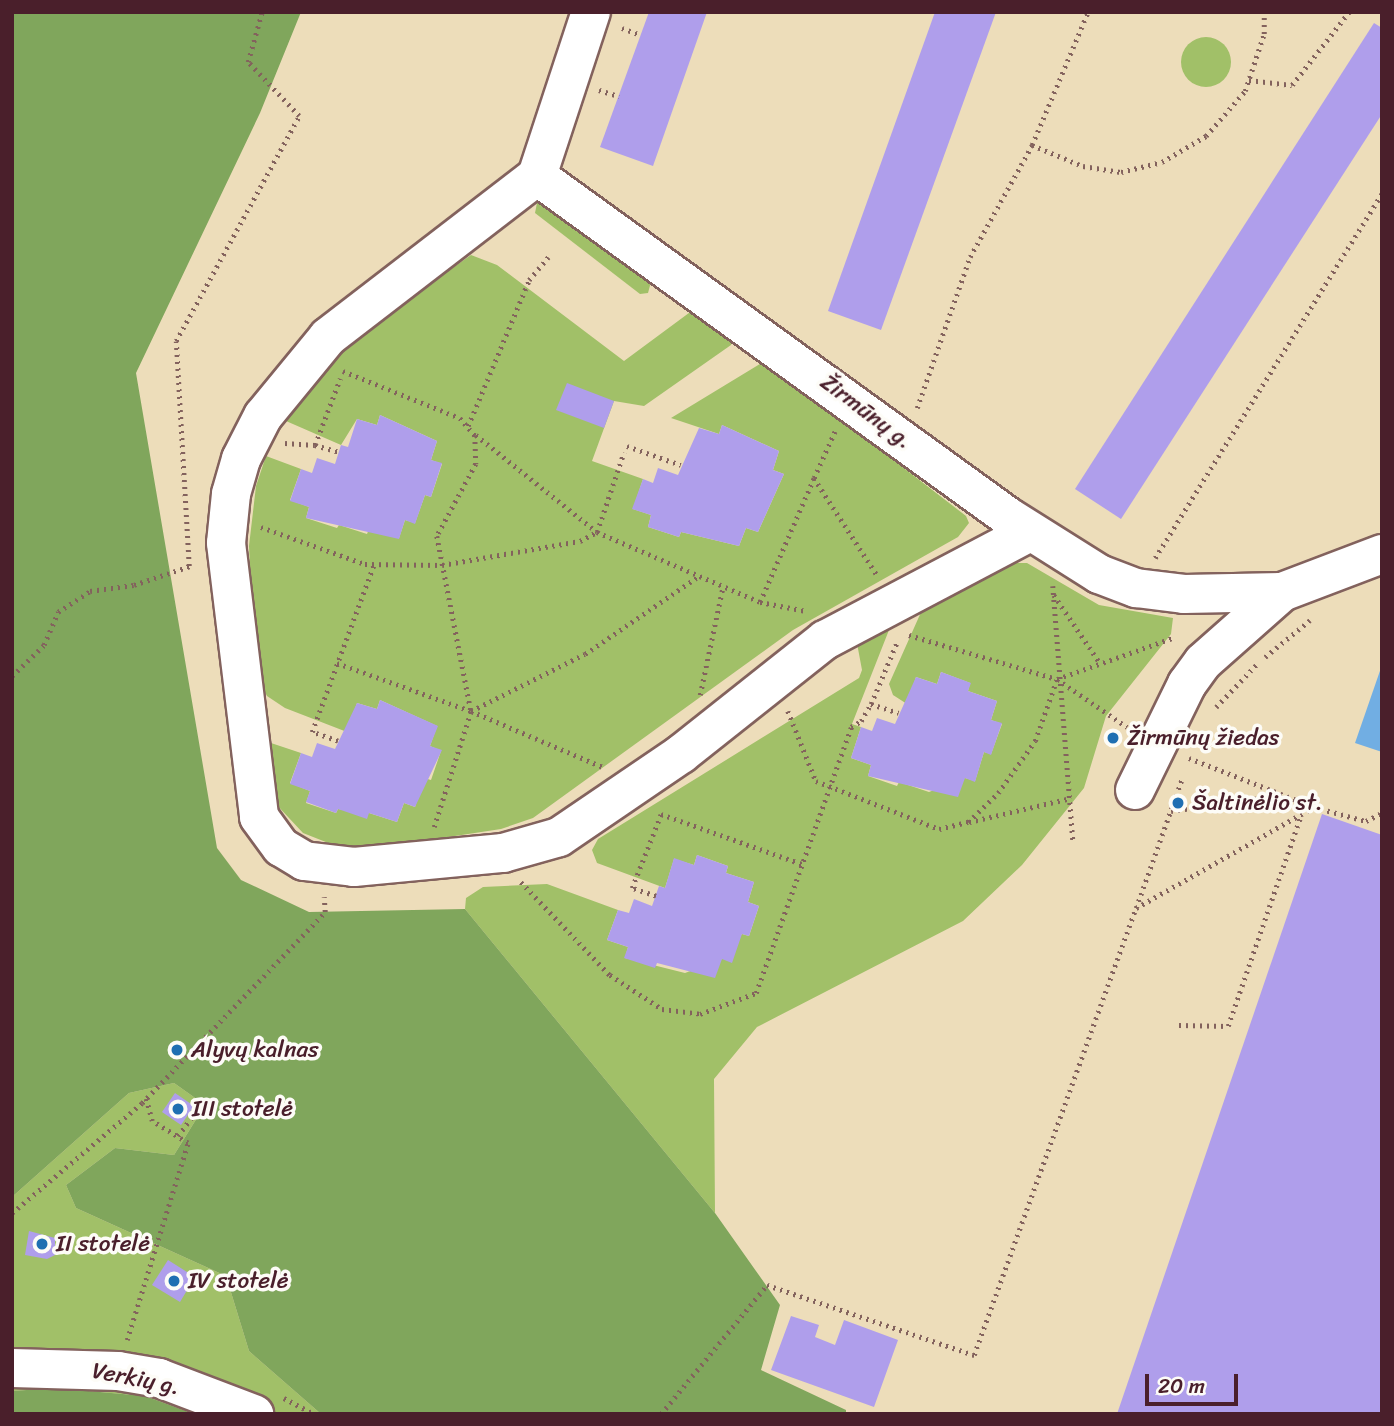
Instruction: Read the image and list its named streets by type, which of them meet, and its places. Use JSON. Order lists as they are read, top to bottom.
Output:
{
  "streets": {
    "street": ["Žirmūnų g.", "Verkių g."]
  },
  "places": [
    "Žirmūnų žiedas",
    "Šaltinėlio st.",
    "Alyvų kalnas",
    "III stotelė",
    "II stotelė",
    "IV stotelė"
  ],
  "scale_bar": "20 m"
}
